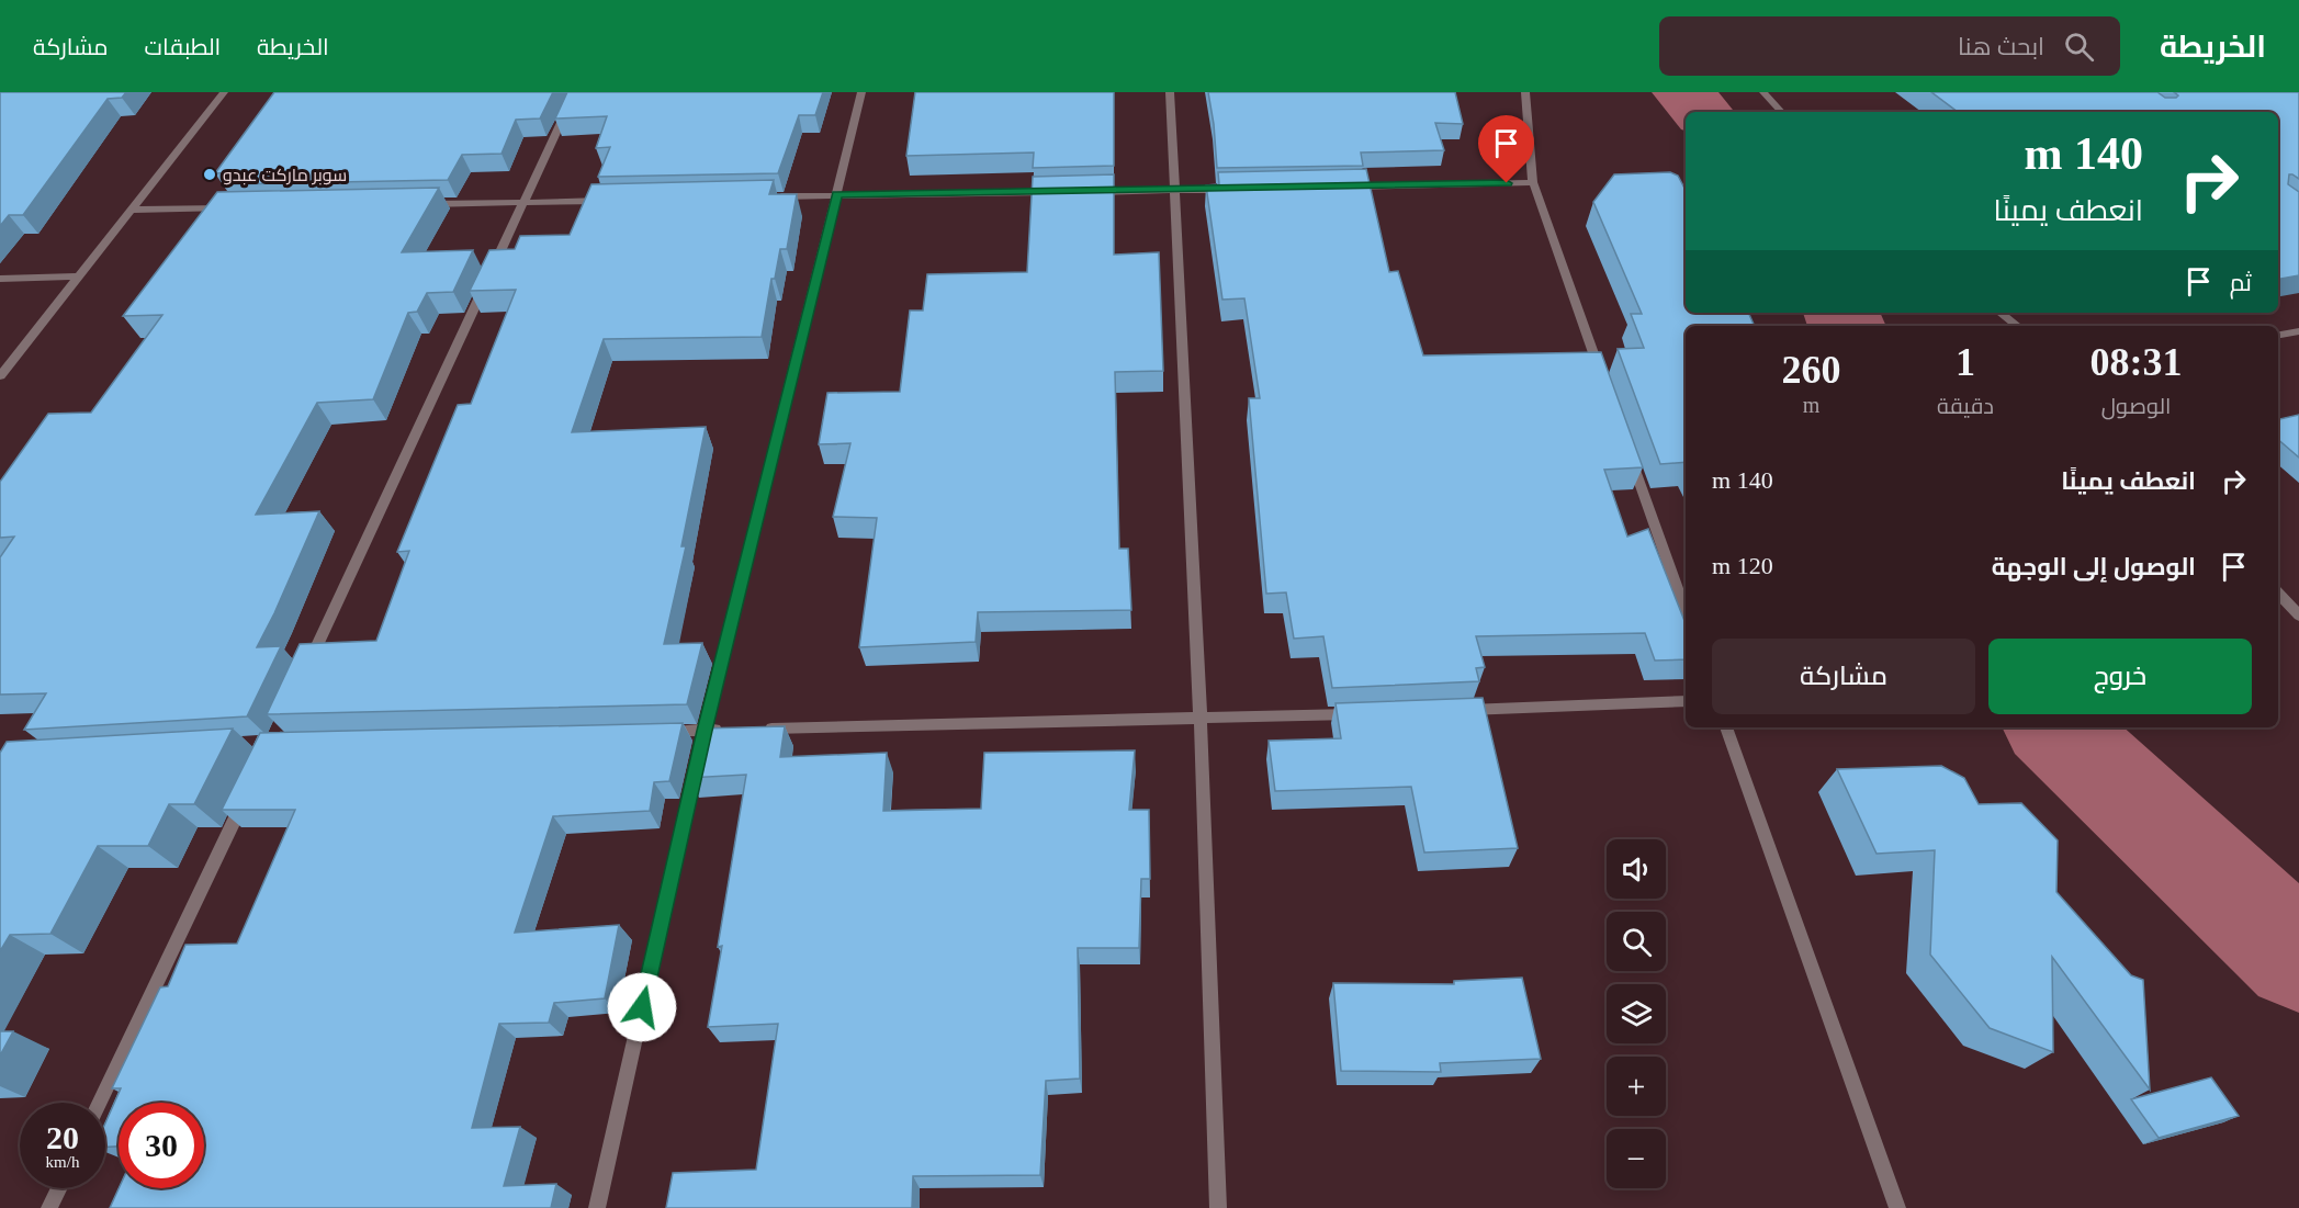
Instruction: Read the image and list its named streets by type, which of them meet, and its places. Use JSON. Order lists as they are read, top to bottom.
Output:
{
  "places": ["سوبر ماركت عبدو"],
  "page": {
    "header": "الخريطة",
    "search": "ابحث هنا",
    "nav": ["الخريطة", "الطبقات", "مشاركة"],
    "turn": ["140 m", "انعطف يمينًا"],
    "then": "ثم",
    "eta": [
      "08:31",
      "الوصول",
      "1",
      "دقيقة",
      "260",
      "m"
    ],
    "list": [
      {
        "name": "انعطف يمينًا",
        "value": "140 m"
      },
      {
        "name": "الوصول إلى الوجهة",
        "value": "120 m"
      }
    ],
    "buttons": ["خروج", "مشاركة"],
    "map_buttons": ["+", "−"],
    "speed": "20 km/h",
    "limit": "30"
  }
}
